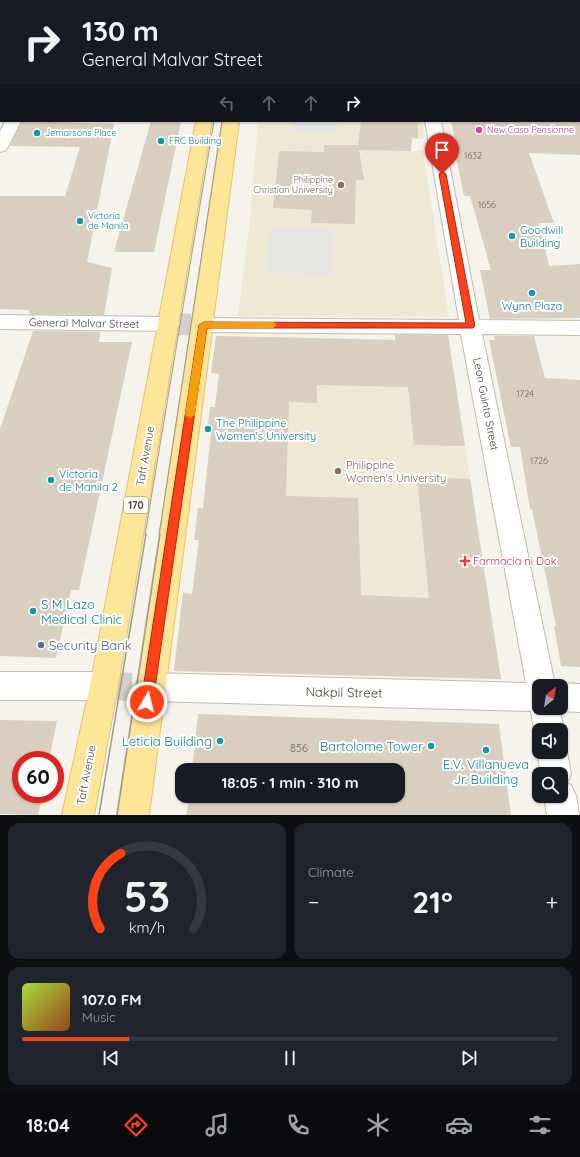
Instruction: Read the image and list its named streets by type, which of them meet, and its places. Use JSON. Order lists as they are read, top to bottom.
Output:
{
  "streets": {
    "main road": ["Taft Avenue", "170"],
    "street": ["General Malvar Street", "Leon Guinto Street", "Nakpil Street"]
  },
  "crossings": [
    ["General Malvar Street", "Taft Avenue"]
  ],
  "places": {
    "other": [
      "New Casa Pensionne",
      "Jemarsons Place",
      "FRC Building",
      "Philippine Christian University",
      "Victoria de Manila",
      "Goodwill Building",
      "Wynn Plaza",
      "The Philippine Women's University",
      "Philippine Women's University",
      "Victoria de Manila 2",
      "S M Lazo Medical Clinic",
      "Security Bank",
      "Leticia Building",
      "Bartolome Tower",
      "E.V. Villanueva Jr. Building"
    ],
    "health": ["Farmacia ni Dok"]
  },
  "house_numbers": [
    "1632",
    "1656",
    "1724",
    "1726",
    "856"
  ],
  "north": "top right",
  "page": {
    "turn": ["130 m", "General Malvar Street"],
    "limit": "60",
    "trip": "18:05 · 1 min · 310 m",
    "tile": "Climate",
    "heat": ["−", "21°", "+"],
    "song": ["107.0 FM", "Music"],
    "tabs": "18:04",
    "gauge": ["53", "km/h"]
  }
}
